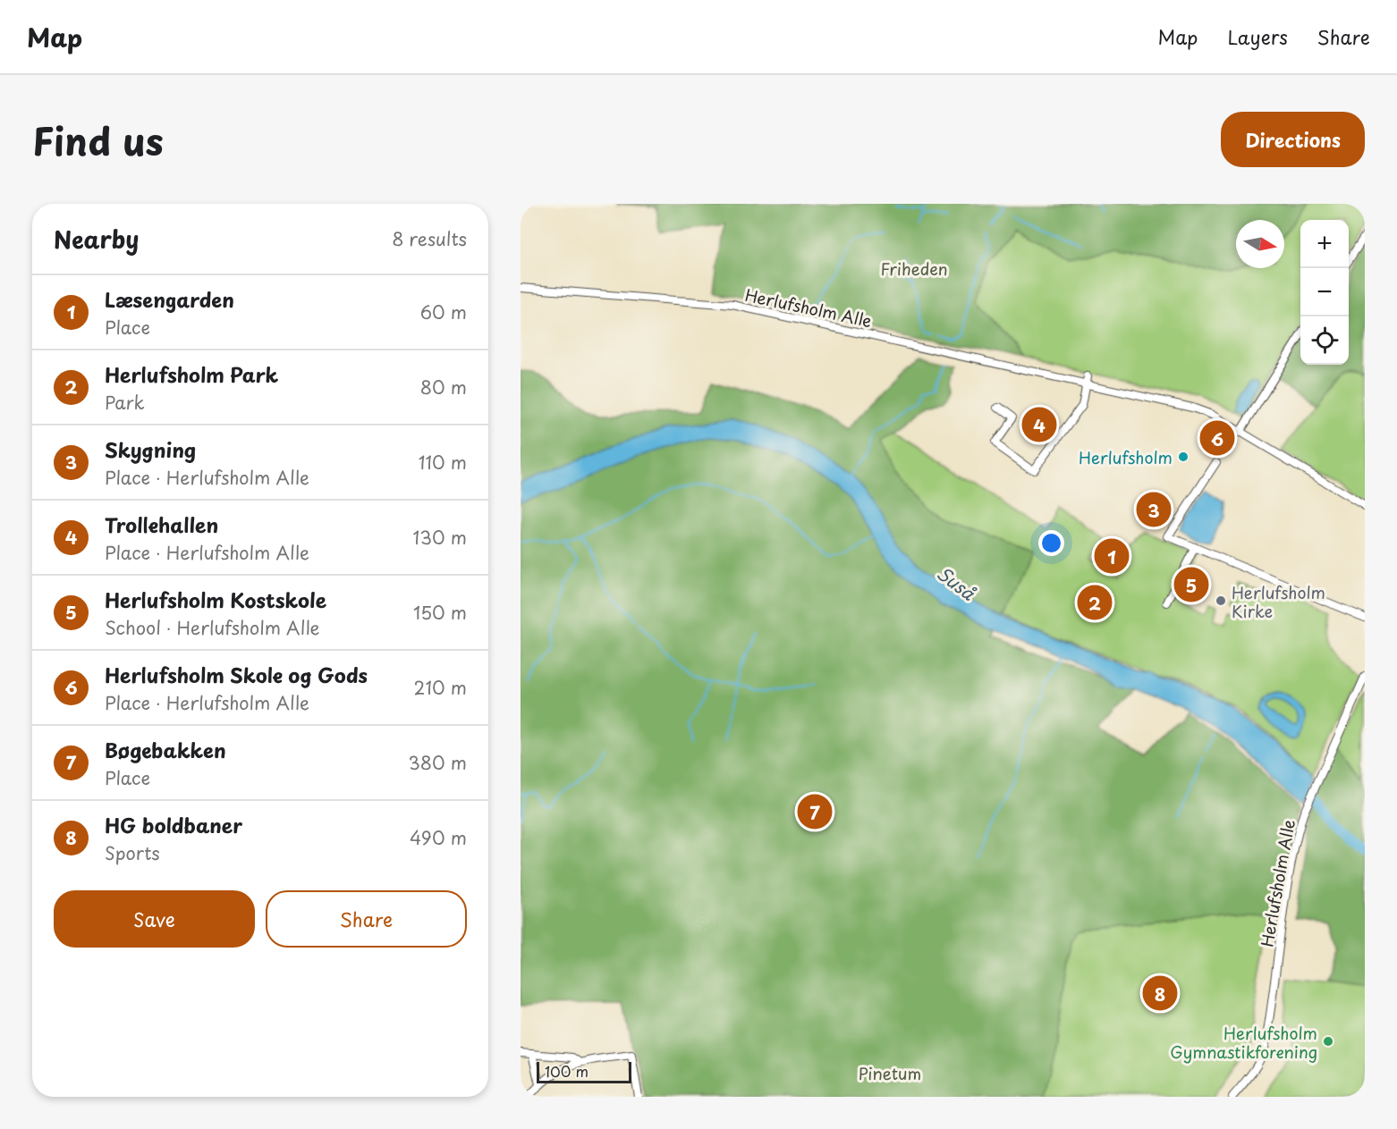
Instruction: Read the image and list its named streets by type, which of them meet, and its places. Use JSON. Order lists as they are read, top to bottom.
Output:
{
  "streets": {
    "street": ["Herlufsholm Alle"]
  },
  "water": ["Suså"],
  "parks": ["Friheden", "Pinetum"],
  "places": ["Herlufsholm", "Herlufsholm Kirke", "Herlufsholm Gymnastikforening"],
  "scale_bar": "100 m",
  "north": "right",
  "page": {
    "header": "Map",
    "nav": ["Map", "Layers", "Share"],
    "title": "Find us",
    "buttons": [
      "Directions",
      ["Save", "Share"]
    ],
    "heading": ["Nearby", "8 results"],
    "map_buttons": ["+", "−"],
    "list": [
      {
        "mark": "1",
        "name": "Læsengarden",
        "note": "Place",
        "value": "60 m"
      },
      {
        "mark": "2",
        "name": "Herlufsholm Park",
        "note": "Park",
        "value": "80 m"
      },
      {
        "mark": "3",
        "name": "Skygning",
        "note": "Place · Herlufsholm Alle",
        "value": "110 m"
      },
      {
        "mark": "4",
        "name": "Trollehallen",
        "note": "Place · Herlufsholm Alle",
        "value": "130 m"
      },
      {
        "mark": "5",
        "name": "Herlufsholm Kostskole",
        "note": "School · Herlufsholm Alle",
        "value": "150 m"
      },
      {
        "mark": "6",
        "name": "Herlufsholm Skole og Gods",
        "note": "Place · Herlufsholm Alle",
        "value": "210 m"
      },
      {
        "mark": "7",
        "name": "Bøgebakken",
        "note": "Place",
        "value": "380 m"
      },
      {
        "mark": "8",
        "name": "HG boldbaner",
        "note": "Sports",
        "value": "490 m"
      }
    ],
    "pins": [
      "4",
      "6",
      "3",
      "1",
      "5",
      "2",
      "7",
      "8"
    ],
    "scale": "100 m"
  }
}
